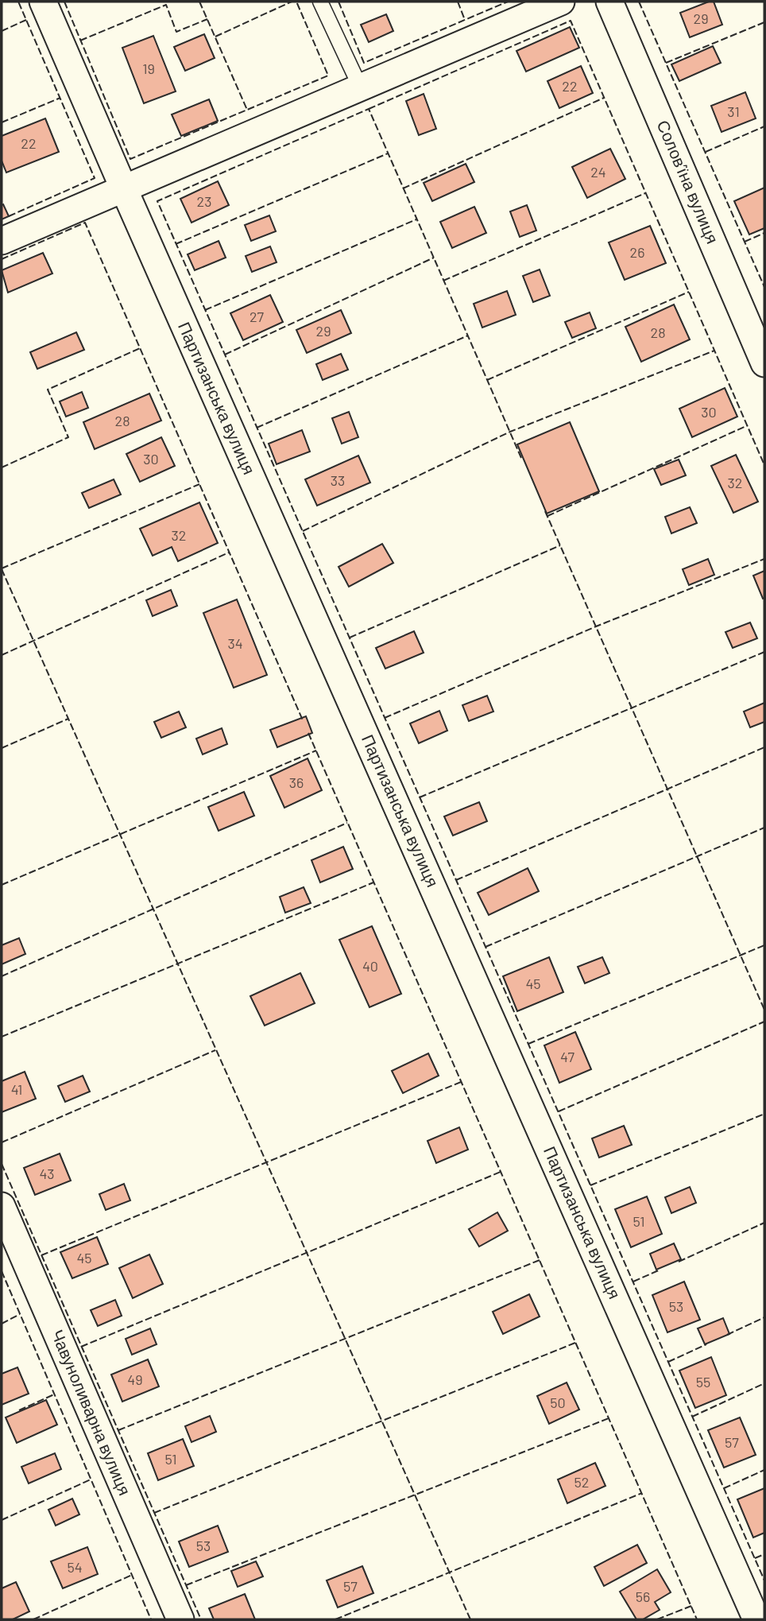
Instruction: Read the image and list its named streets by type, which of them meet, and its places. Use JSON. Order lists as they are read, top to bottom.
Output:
{
  "streets": {
    "street": ["Соловʼїна вулиця", "Партизанська вулиця", "Чавуноливарна вулиця"]
  },
  "house_numbers": [
    "29",
    "19",
    "22",
    "31",
    "22",
    "24",
    "23",
    "26",
    "27",
    "29",
    "28",
    "30",
    "28",
    "30",
    "33",
    "32",
    "32",
    "34",
    "36",
    "40",
    "45",
    "47",
    "41",
    "43",
    "51",
    "45",
    "53",
    "49",
    "55",
    "50",
    "57",
    "51",
    "52",
    "53",
    "54",
    "57",
    "56"
  ]
}
